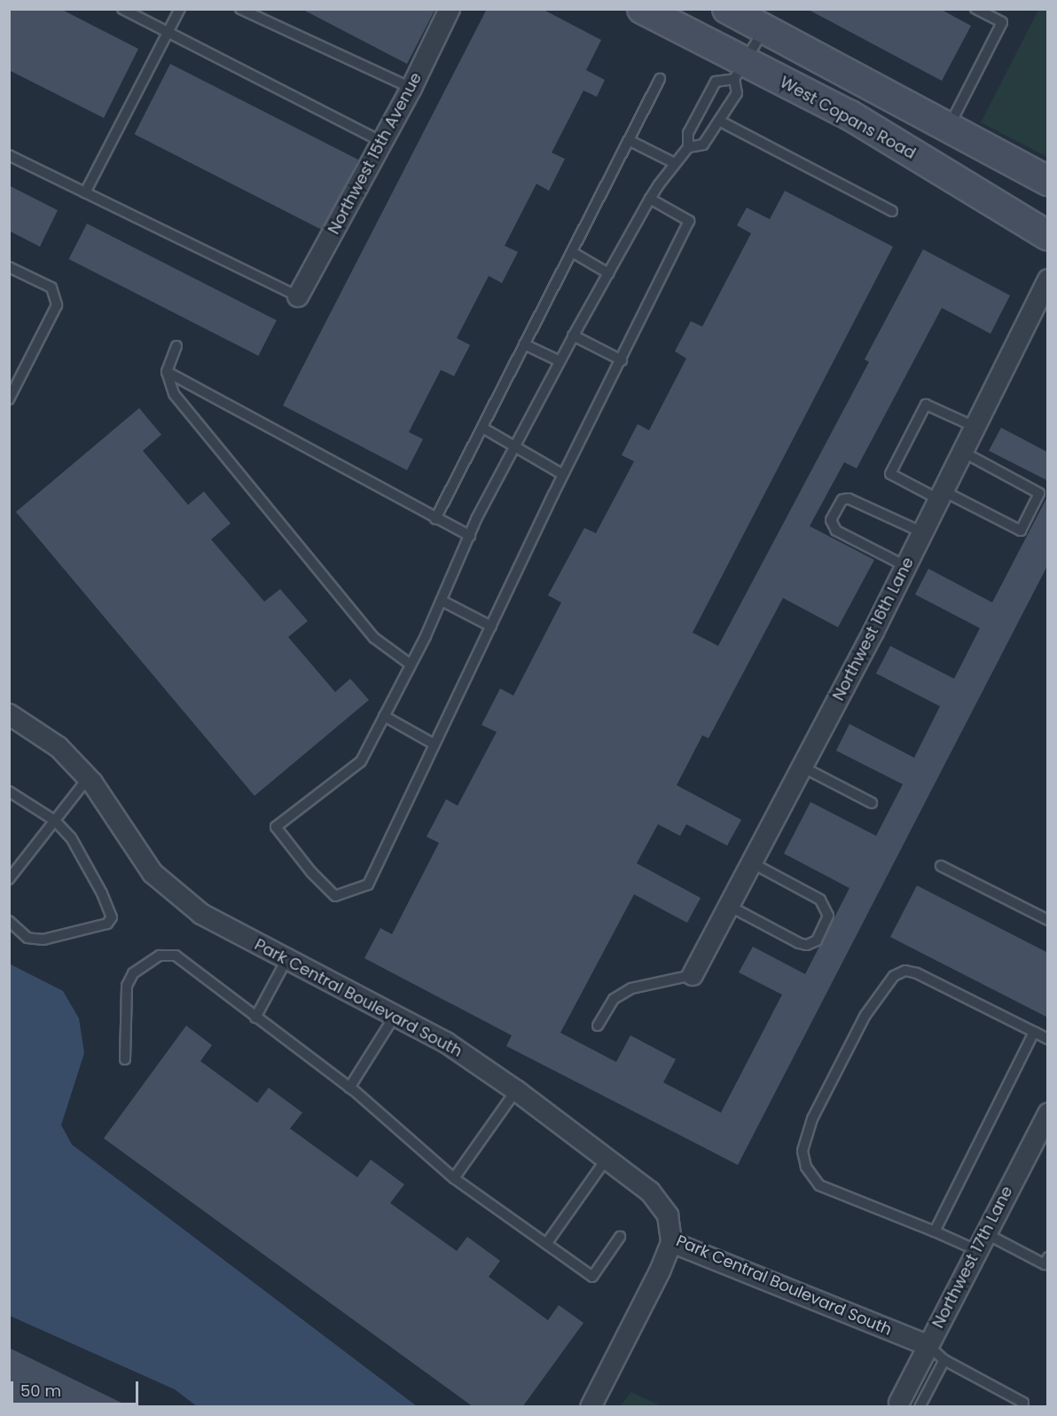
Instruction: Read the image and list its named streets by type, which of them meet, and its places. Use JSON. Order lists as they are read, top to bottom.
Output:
{
  "streets": {
    "main road": ["West Copans Road"],
    "street": [
      "Northwest 15th Avenue",
      "Northwest 16th Lane",
      "Park Central Boulevard South",
      "Northwest 17th Lane"
    ]
  },
  "crossings": [
    ["Park Central Boulevard South", "Northwest 17th Lane"]
  ],
  "scale_bar": "50 m"
}
